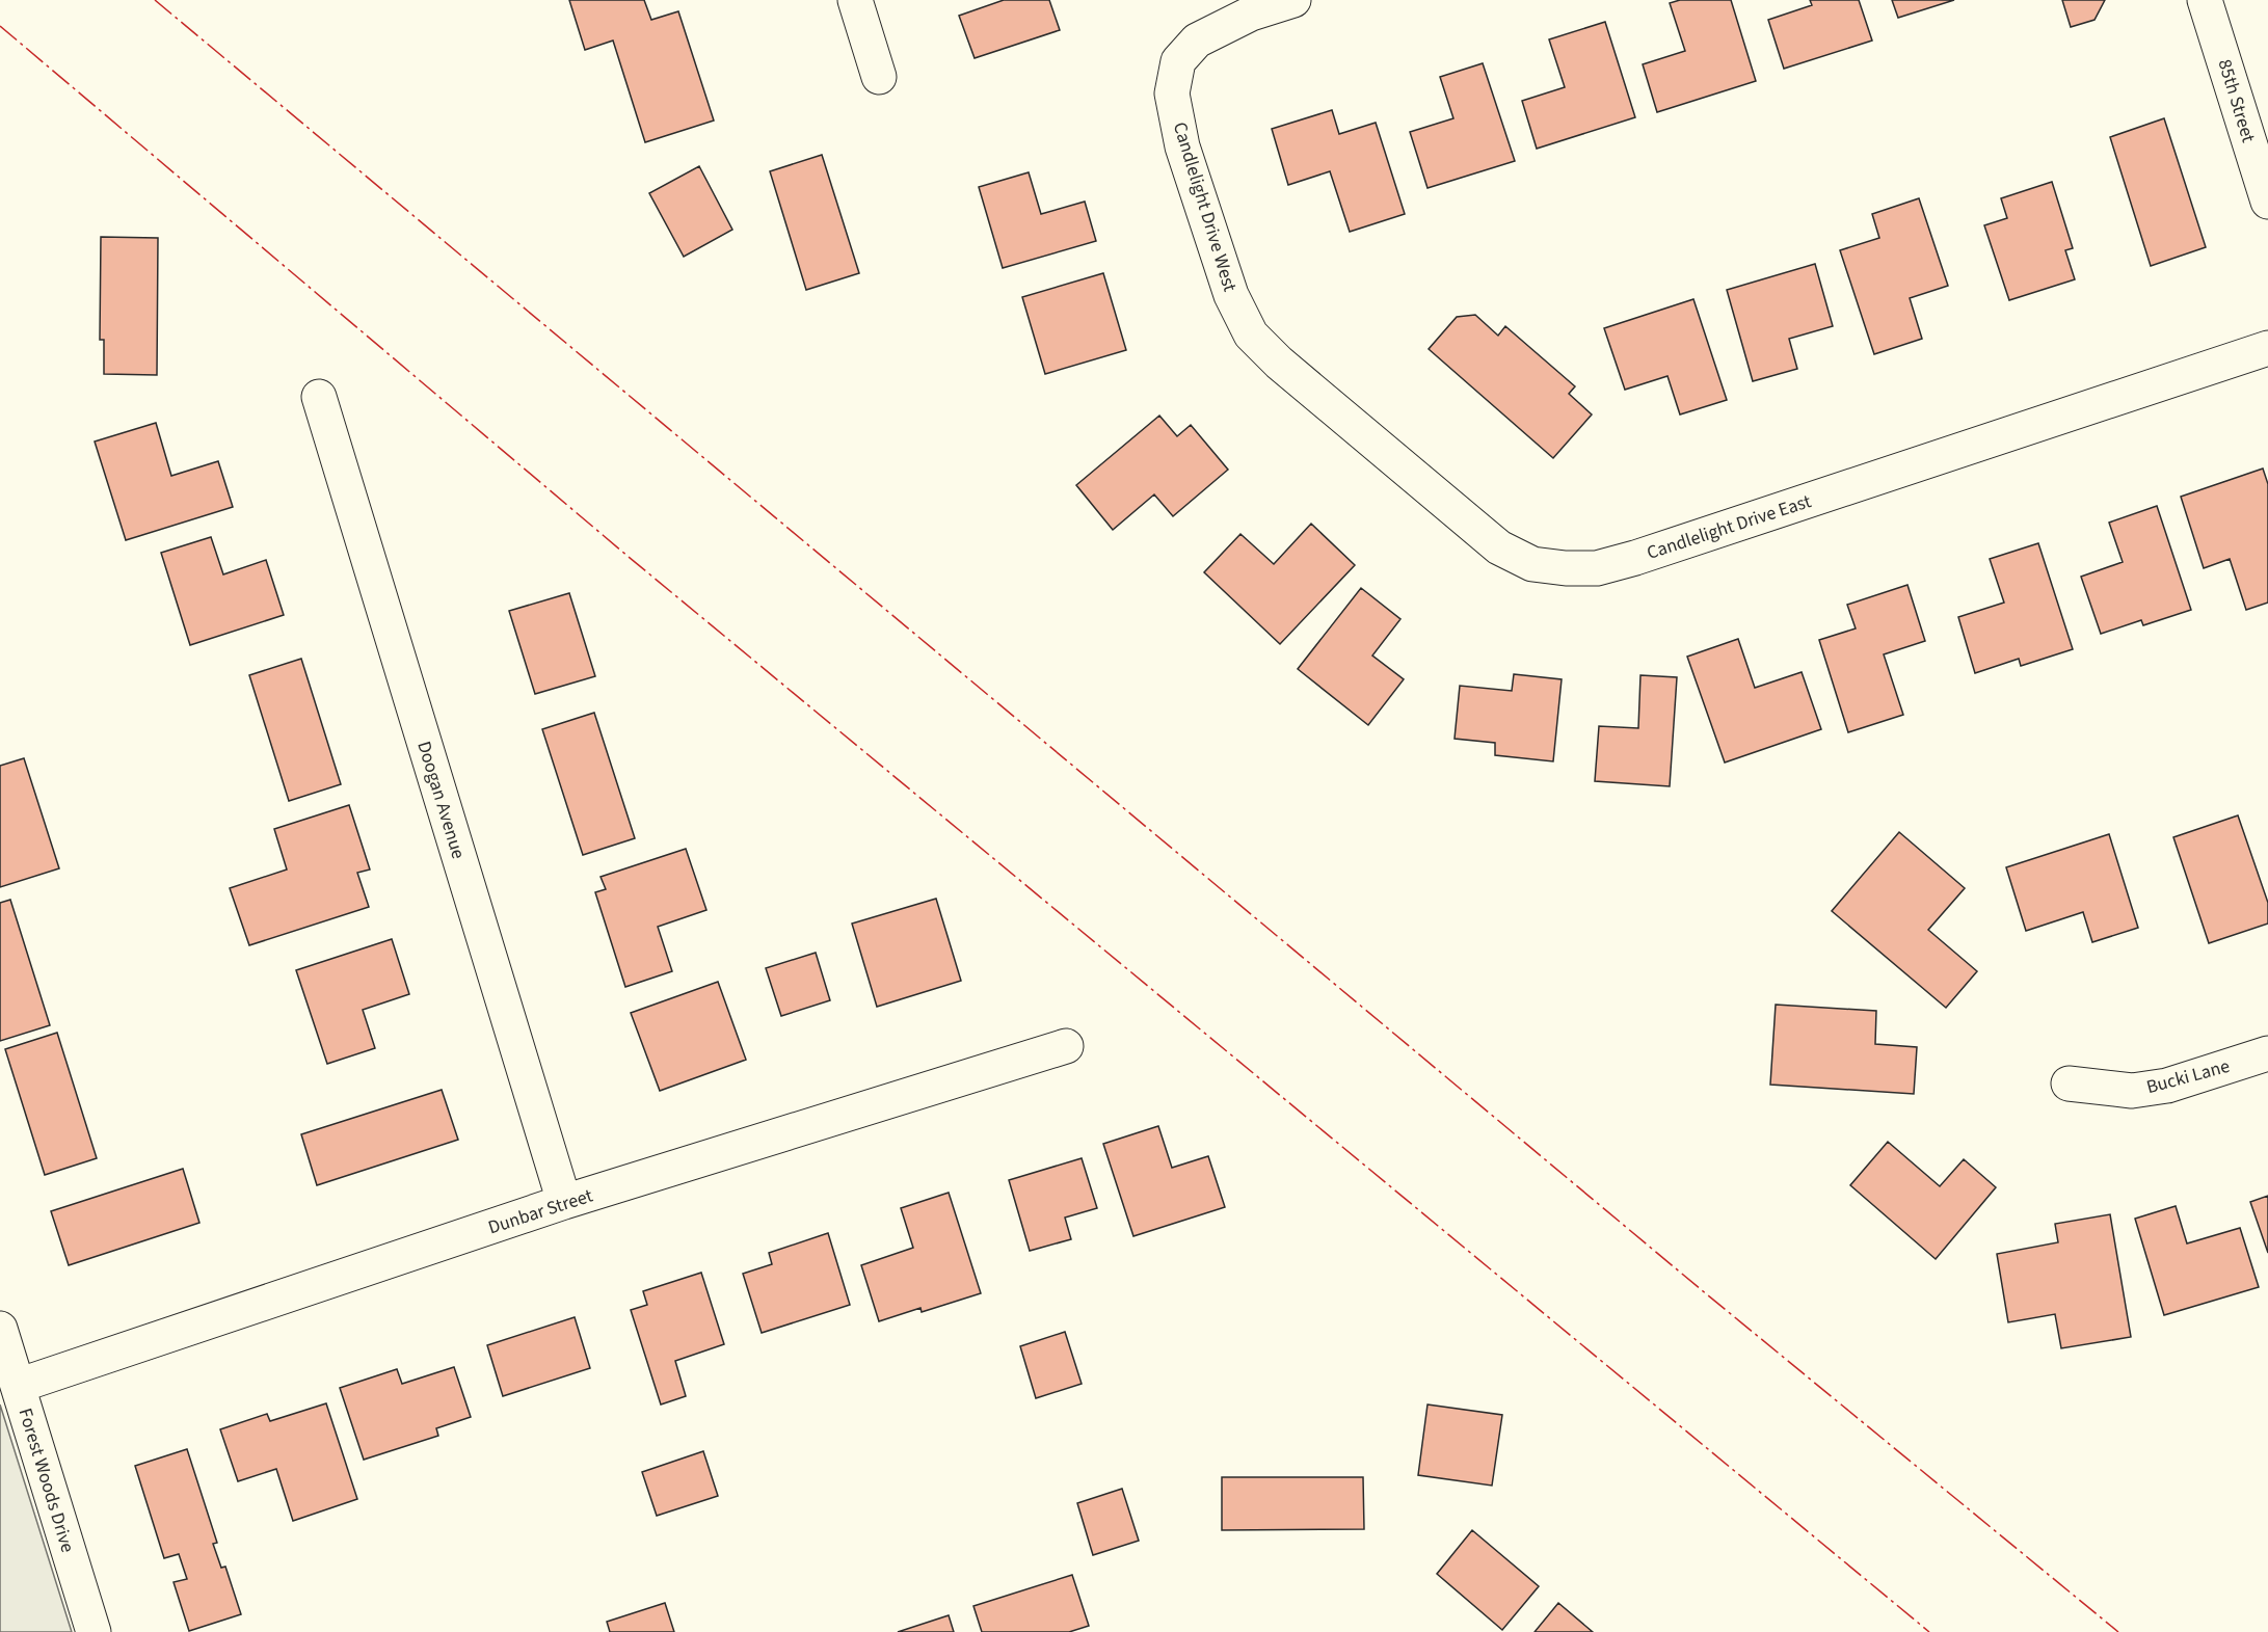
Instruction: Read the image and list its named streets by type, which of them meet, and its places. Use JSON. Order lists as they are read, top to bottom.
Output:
{
  "streets": {
    "street": [
      "85th Street",
      "Candlelight Drive West",
      "Candlelight Drive East",
      "Doogan Avenue",
      "Bucki Lane",
      "Dunbar Street",
      "Forest Woods Drive"
    ]
  },
  "crossings": [
    ["Candlelight Drive West", "Candlelight Drive East"],
    ["Doogan Avenue", "Dunbar Street"],
    ["Dunbar Street", "Forest Woods Drive"]
  ]
}
